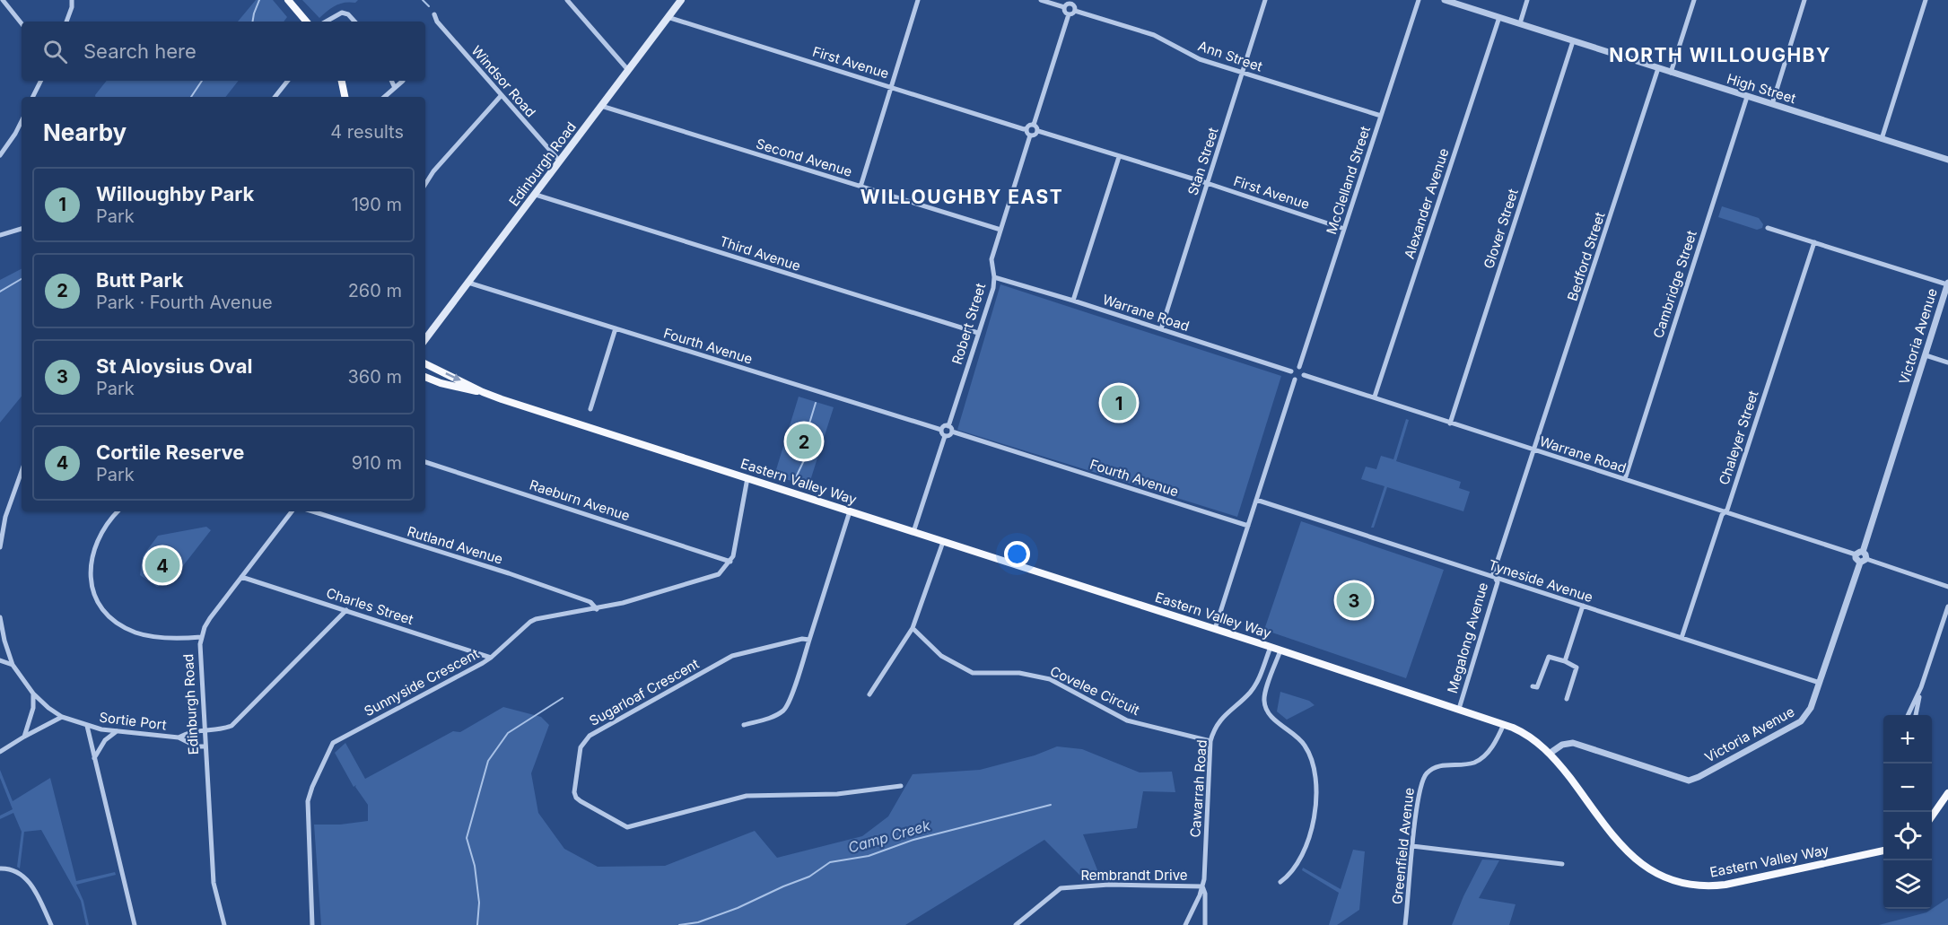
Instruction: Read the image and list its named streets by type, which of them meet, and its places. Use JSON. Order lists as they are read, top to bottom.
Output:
{
  "streets": {
    "main road": ["Edinburgh Road", "Eastern Valley Way"],
    "street": [
      "Ann Street",
      "First Avenue",
      "Windsor Road",
      "High Street",
      "Second Avenue",
      "Stan Street",
      "McClelland Street",
      "Alexander Avenue",
      "Glover Street",
      "Third Avenue",
      "Bedford Street",
      "Cambridge Street",
      "Warrane Road",
      "Robert Street",
      "Victoria Avenue",
      "Fourth Avenue",
      "Chaleyer Street",
      "Raeburn Avenue",
      "Rutland Avenue",
      "Tyneside Avenue",
      "Charles Street",
      "Megalong Avenue",
      "Sunnyside Crescent",
      "Covelee Circuit",
      "Sugarloaf Crescent",
      "Sortie Port",
      "Cawarrah Road",
      "Greenfield Avenue",
      "Rembrandt Drive"
    ]
  },
  "crossings": [
    ["Ann Street", "Stan Street"],
    ["Ann Street", "McClelland Street"],
    ["First Avenue", "Stan Street"],
    ["First Avenue", "Edinburgh Road"],
    ["First Avenue", "McClelland Street"],
    ["First Avenue", "Robert Street"],
    ["Windsor Road", "Edinburgh Road"],
    ["High Street", "Alexander Avenue"],
    ["High Street", "Glover Street"],
    ["High Street", "Bedford Street"],
    ["High Street", "Cambridge Street"],
    ["Second Avenue", "Edinburgh Road"],
    ["Second Avenue", "Robert Street"],
    ["Stan Street", "Warrane Road"],
    ["Edinburgh Road", "Third Avenue"],
    ["Edinburgh Road", "Fourth Avenue"],
    ["Edinburgh Road", "Charles Street"],
    ["Edinburgh Road", "Sortie Port"],
    ["McClelland Street", "Warrane Road"],
    ["Alexander Avenue", "Warrane Road"],
    ["Glover Street", "Warrane Road"],
    ["Third Avenue", "Robert Street"],
    ["Bedford Street", "Warrane Road"],
    ["Bedford Street", "Megalong Avenue"],
    ["Cambridge Street", "Warrane Road"],
    ["Warrane Road", "Robert Street"],
    ["Warrane Road", "Victoria Avenue"],
    ["Warrane Road", "Chaleyer Street"],
    ["Warrane Road", "Megalong Avenue"],
    ["Robert Street", "Fourth Avenue"],
    ["Victoria Avenue", "Eastern Valley Way"],
    ["Victoria Avenue", "Tyneside Avenue"],
    ["Chaleyer Street", "Tyneside Avenue"],
    ["Eastern Valley Way", "Megalong Avenue"],
    ["Eastern Valley Way", "Cawarrah Road"],
    ["Eastern Valley Way", "Greenfield Avenue"],
    ["Raeburn Avenue", "Sunnyside Crescent"],
    ["Rutland Avenue", "Sunnyside Crescent"],
    ["Tyneside Avenue", "Megalong Avenue"],
    ["Charles Street", "Sunnyside Crescent"],
    ["Charles Street", "Sortie Port"],
    ["Covelee Circuit", "Cawarrah Road"],
    ["Cawarrah Road", "Rembrandt Drive"]
  ],
  "districts": ["NORTH WILLOUGHBY", "WILLOUGHBY EAST"],
  "water": ["Camp Creek"],
  "page": {
    "search": "Search here",
    "heading": ["Nearby", "4 results"],
    "list": [
      {
        "mark": "1",
        "name": "Willoughby Park",
        "note": "Park",
        "value": "190 m"
      },
      {
        "mark": "2",
        "name": "Butt Park",
        "note": "Park · Fourth Avenue",
        "value": "260 m"
      },
      {
        "mark": "3",
        "name": "St Aloysius Oval",
        "note": "Park",
        "value": "360 m"
      },
      {
        "mark": "4",
        "name": "Cortile Reserve",
        "note": "Park",
        "value": "910 m"
      }
    ],
    "pins": [
      "1",
      "2",
      "4",
      "3"
    ],
    "map_buttons": ["+", "−"]
  }
}
